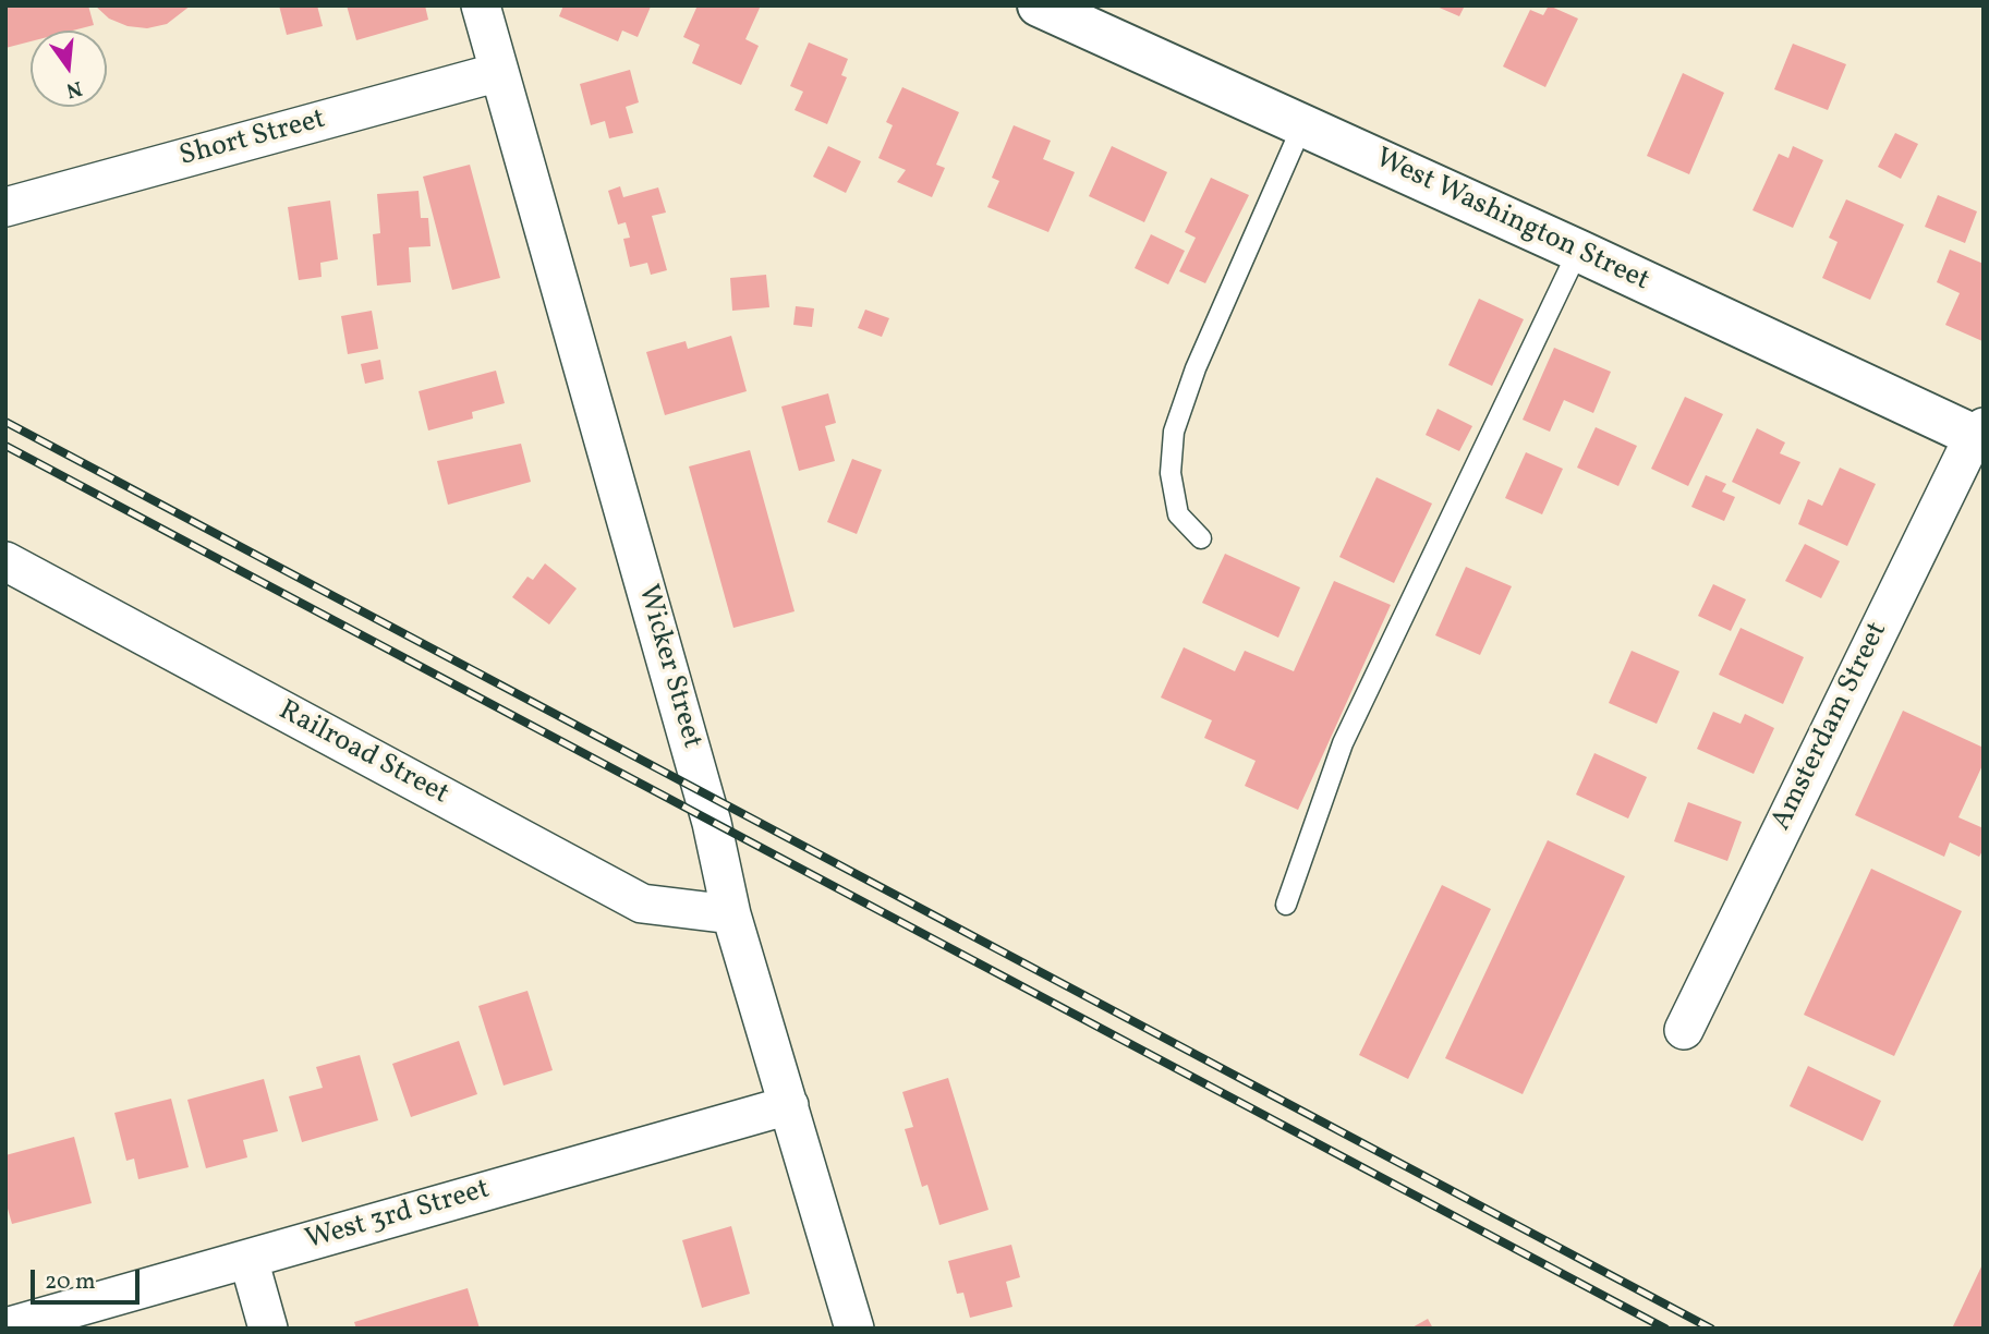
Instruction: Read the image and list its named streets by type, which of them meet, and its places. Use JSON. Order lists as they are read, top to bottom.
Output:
{
  "streets": {
    "main road": ["West Washington Street"],
    "street": [
      "Short Street",
      "Wicker Street",
      "Amsterdam Street",
      "Railroad Street",
      "West 3rd Street"
    ]
  },
  "crossings": [
    ["Short Street", "Wicker Street"],
    ["West Washington Street", "Amsterdam Street"],
    ["Wicker Street", "Railroad Street"],
    ["Wicker Street", "West 3rd Street"]
  ],
  "scale_bar": "20 m",
  "north": "bottom"
}
